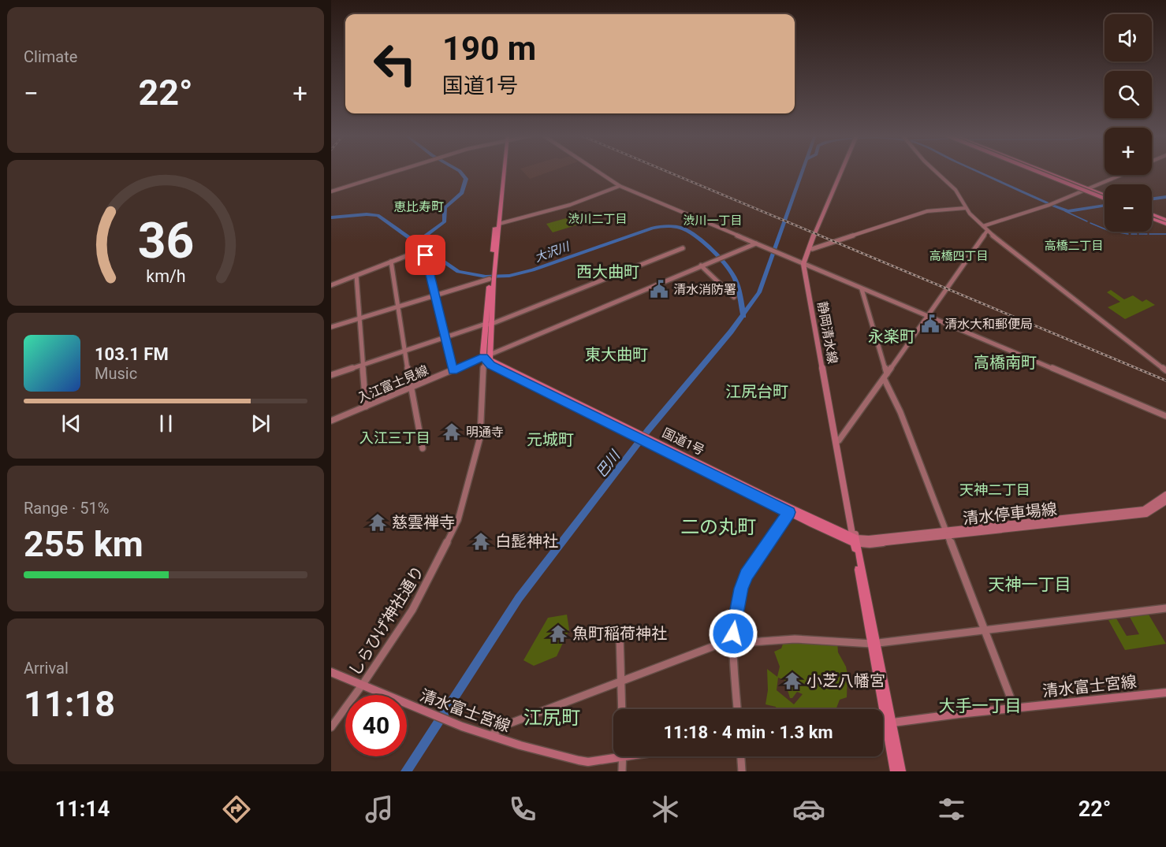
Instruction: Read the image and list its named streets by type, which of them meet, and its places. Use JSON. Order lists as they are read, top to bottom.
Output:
{
  "streets": {
    "highway": ["国道1号"],
    "main road": ["静岡清水線", "清水停車場線", "清水富士宮線"],
    "street": ["入江富士見線", "しらひげ神社通り"]
  },
  "crossings": [
    ["静岡清水線", "国道1号"],
    ["静岡清水線", "清水停車場線"],
    ["入江富士見線", "国道1号"],
    ["入江富士見線", "しらひげ神社通り"],
    ["国道1号", "清水停車場線"],
    ["国道1号", "しらひげ神社通り"],
    ["しらひげ神社通り", "清水富士宮線"]
  ],
  "districts": [
    "恵比寿町",
    "渋川二丁目",
    "渋川一丁目",
    "高橋二丁目",
    "高橋四丁目",
    "西大曲町",
    "永楽町",
    "東大曲町",
    "高橋南町",
    "江尻台町",
    "入江三丁目",
    "元城町",
    "天神二丁目",
    "二の丸町",
    "天神一丁目",
    "大手一丁目",
    "江尻町"
  ],
  "water": ["大沢川", "巴川"],
  "places": {
    "public building": ["清水消防署", "清水大和郵便局"],
    "temple": [
      "明通寺",
      "慈雲禅寺",
      "白髭神社",
      "魚町稲荷神社",
      "小芝八幡宮"
    ]
  },
  "page": {
    "tile": [
      "Climate",
      ["Range · 51%", "255 km"],
      ["Arrival", "11:18"]
    ],
    "map_buttons": ["+", "−"],
    "turn": ["190 m", "国道1号"],
    "heat": ["−", "22°", "+"],
    "song": ["103.1 FM", "Music"],
    "limit": "40",
    "trip": "11:18 · 4 min · 1.3 km",
    "tabs": ["11:14", "22°"],
    "gauge": ["36", "km/h"]
  }
}
